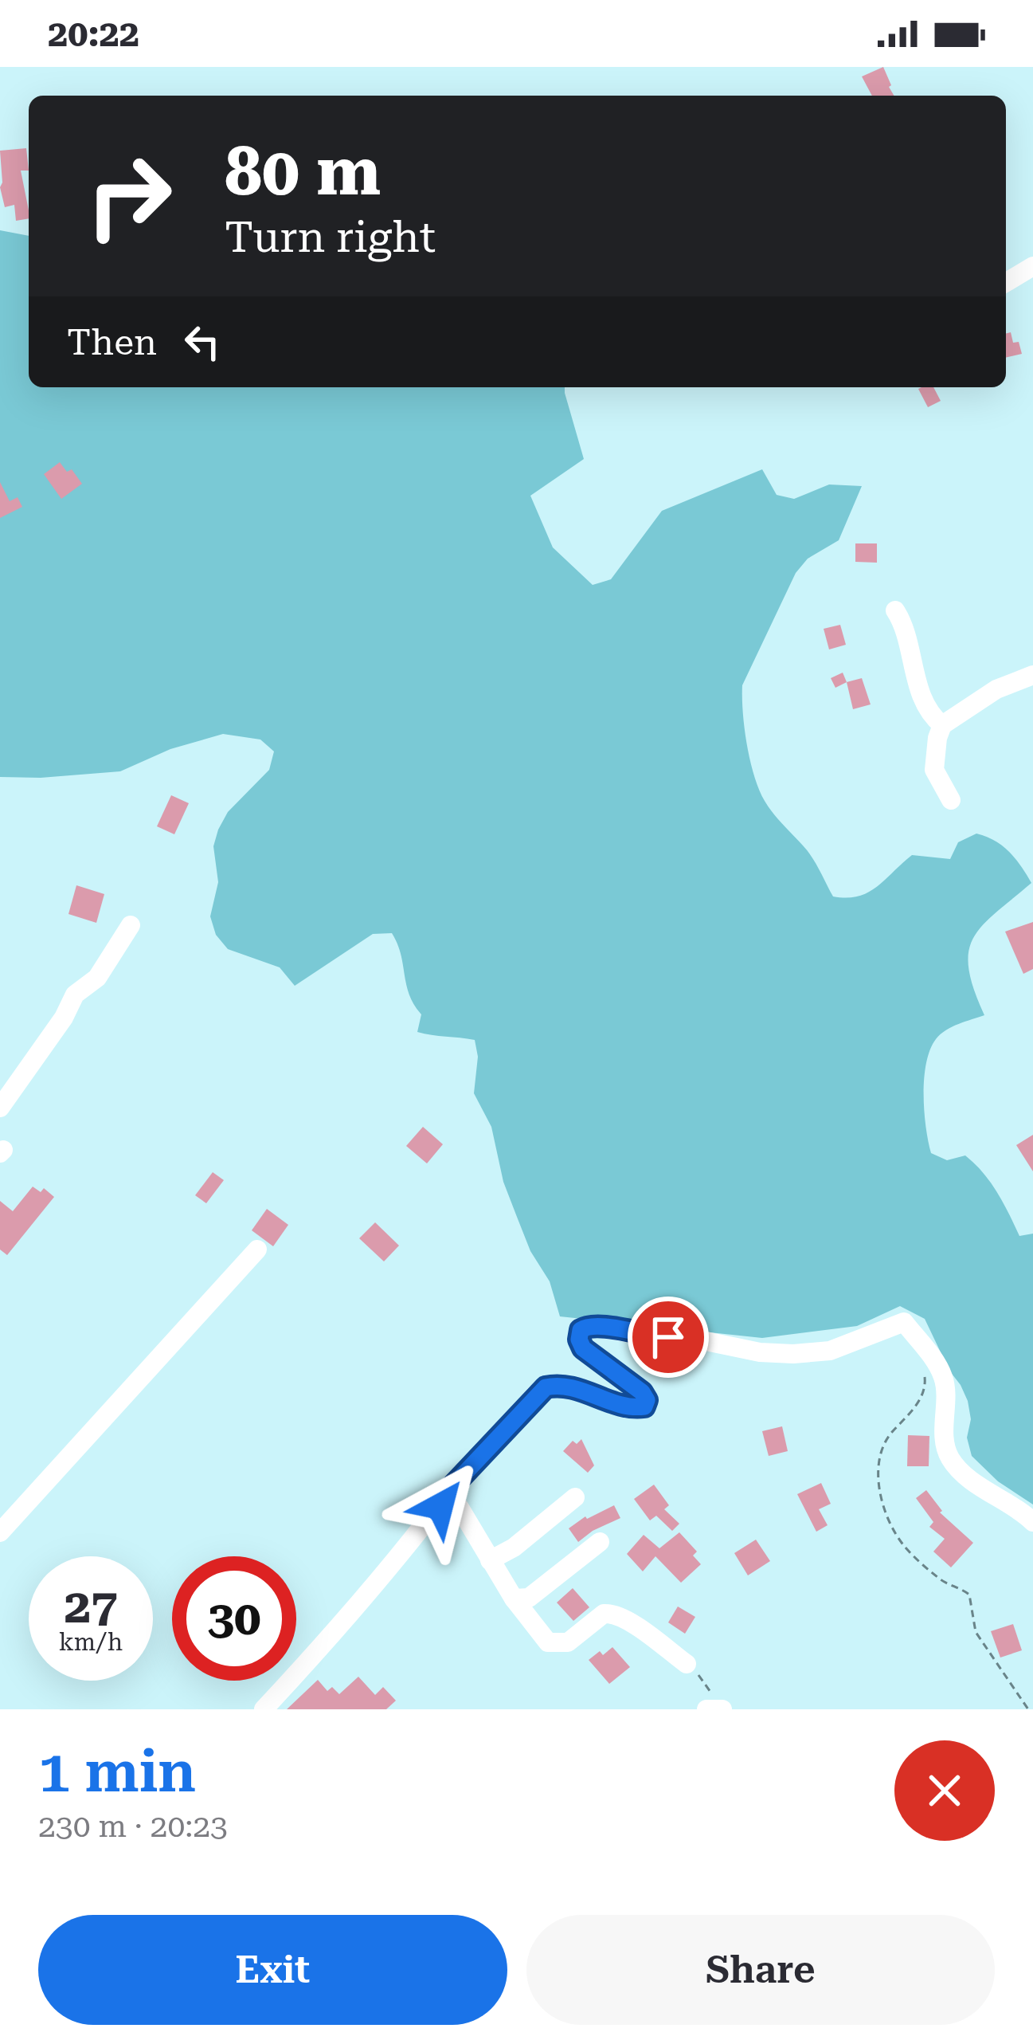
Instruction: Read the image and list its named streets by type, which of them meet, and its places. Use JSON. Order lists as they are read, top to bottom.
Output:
{
  "page": {
    "status": "20:22",
    "turn": ["80 m", "Turn right"],
    "then": "Then",
    "speed": "27 km/h",
    "limit": "30",
    "heading": ["1 min", "230 m · 20:23"],
    "buttons": ["Exit", "Share"]
  }
}
